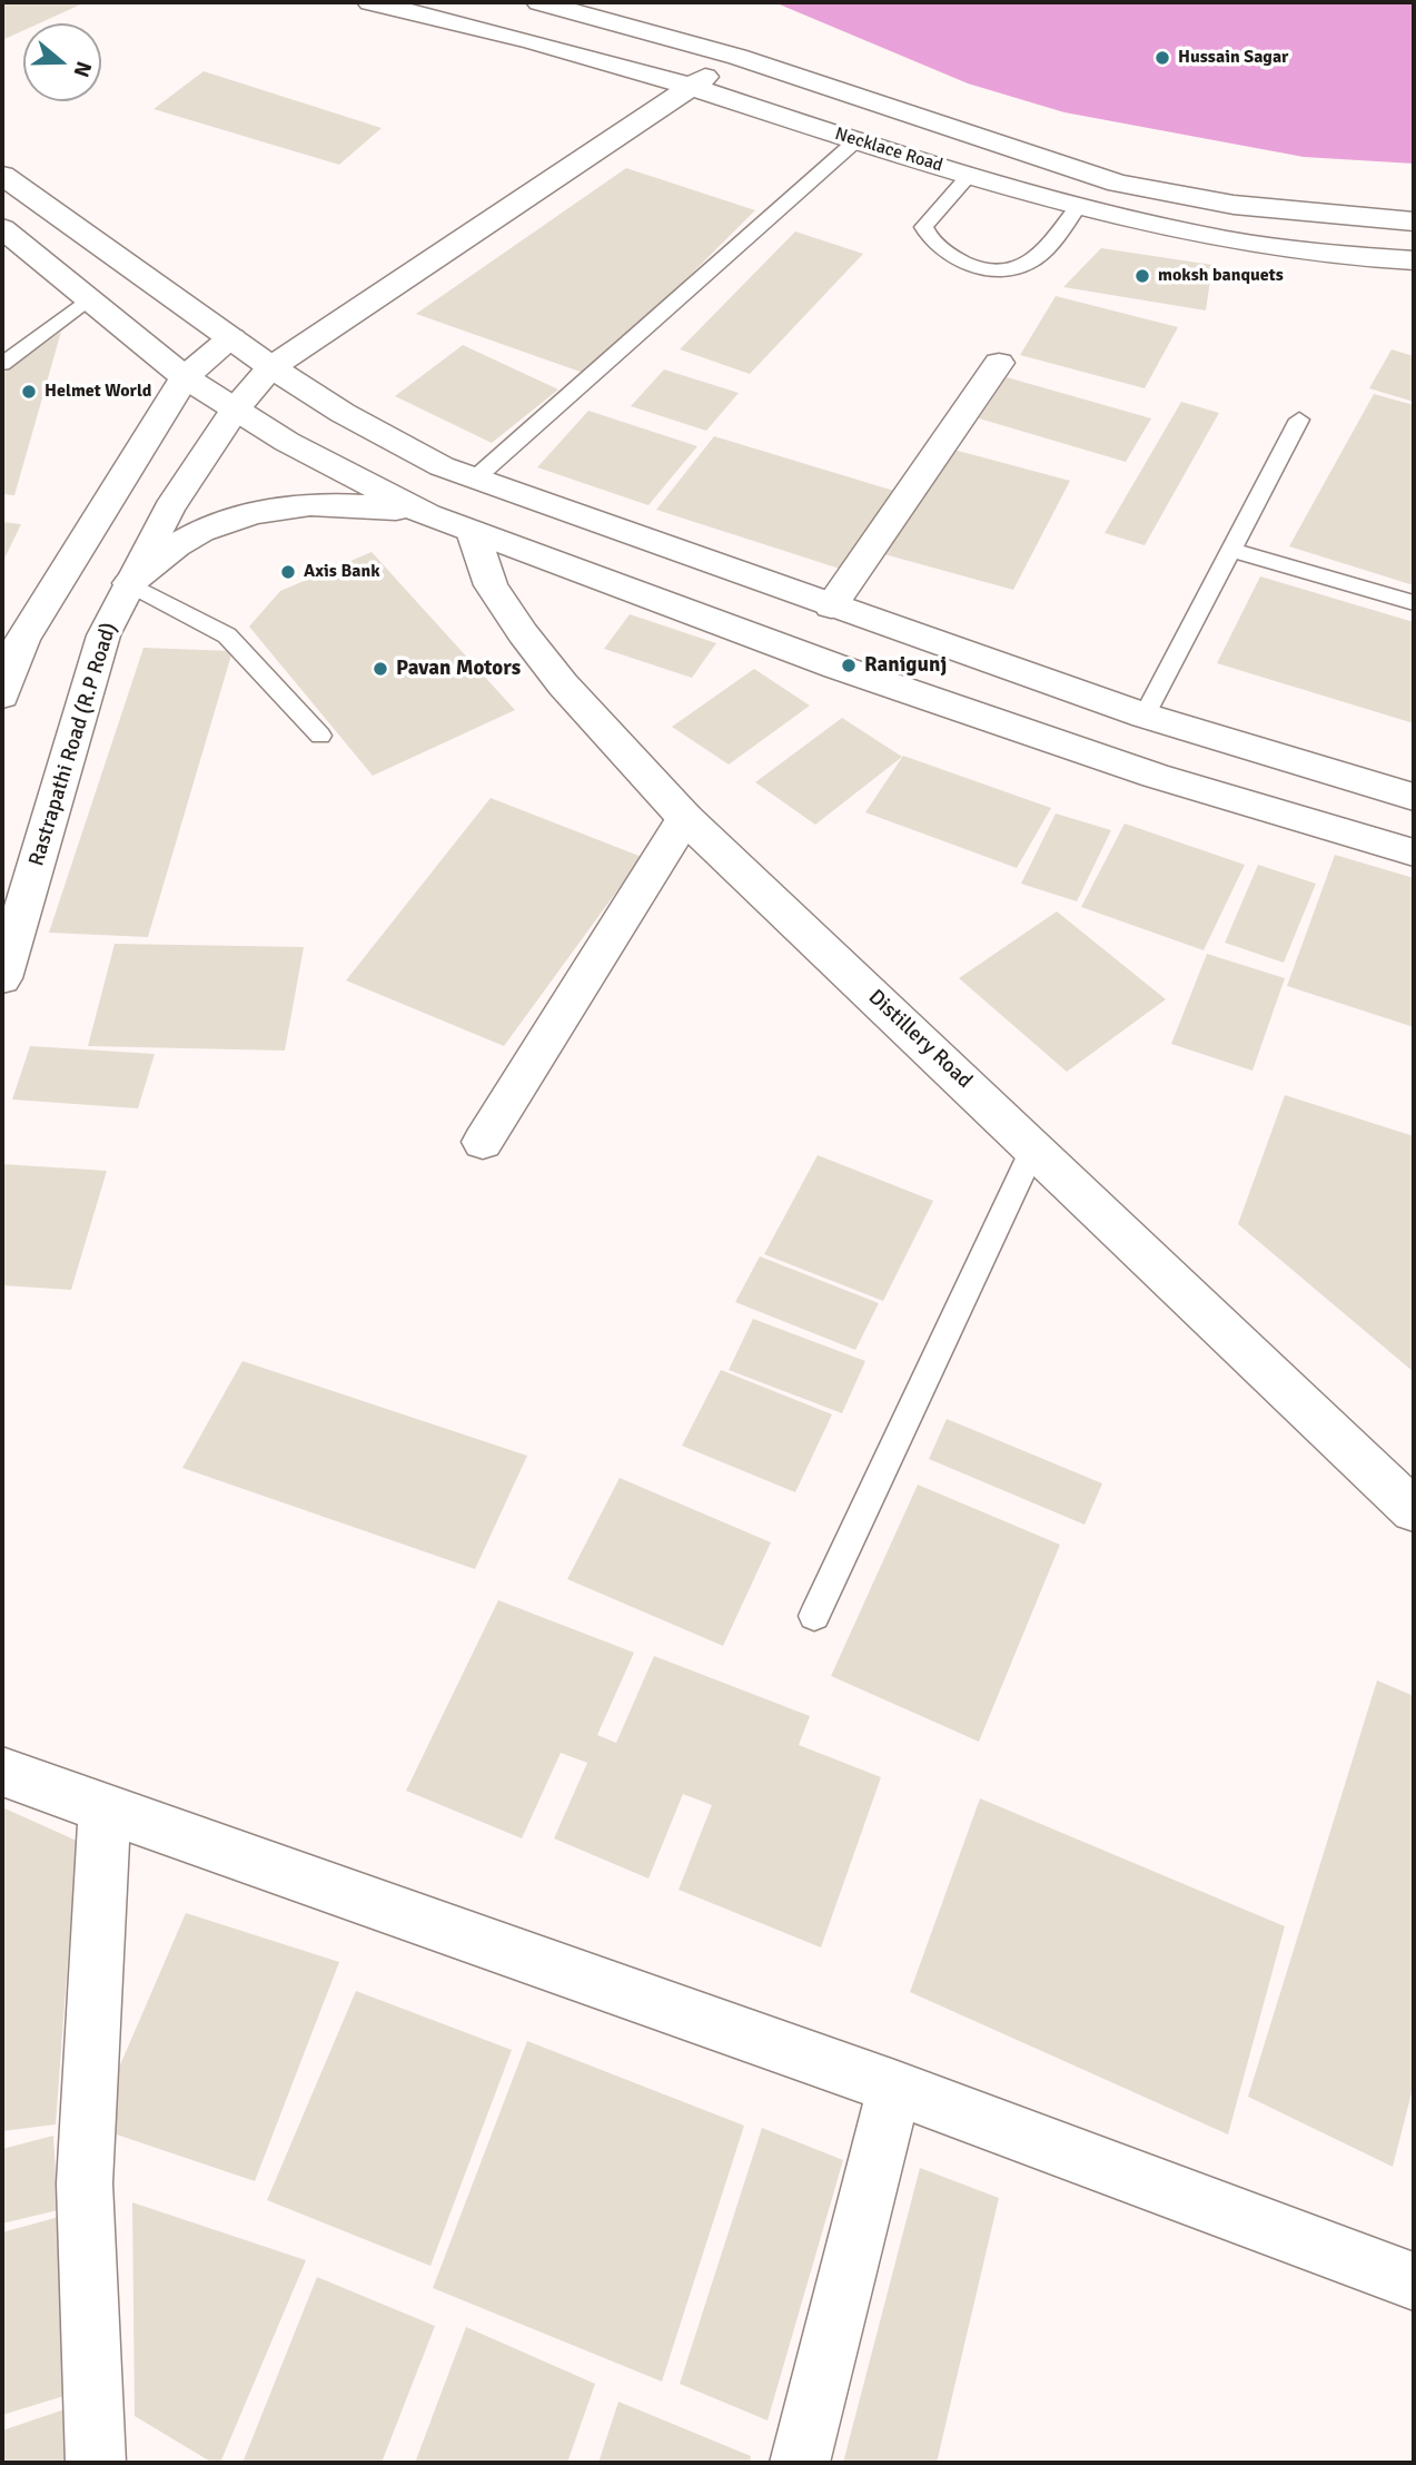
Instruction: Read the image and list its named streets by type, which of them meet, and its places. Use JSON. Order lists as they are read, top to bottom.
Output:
{
  "streets": {
    "main road": ["Necklace Road", "Rastrapathi Road (R.P Road)", "Distillery Road"]
  },
  "crossings": [
    ["Necklace Road", "Rastrapathi Road (R.P Road)"]
  ],
  "places": [
    "Hussain Sagar",
    "moksh banquets",
    "Helmet World",
    "Axis Bank",
    "Ranigunj",
    "Pavan Motors"
  ],
  "north": "right"
}
